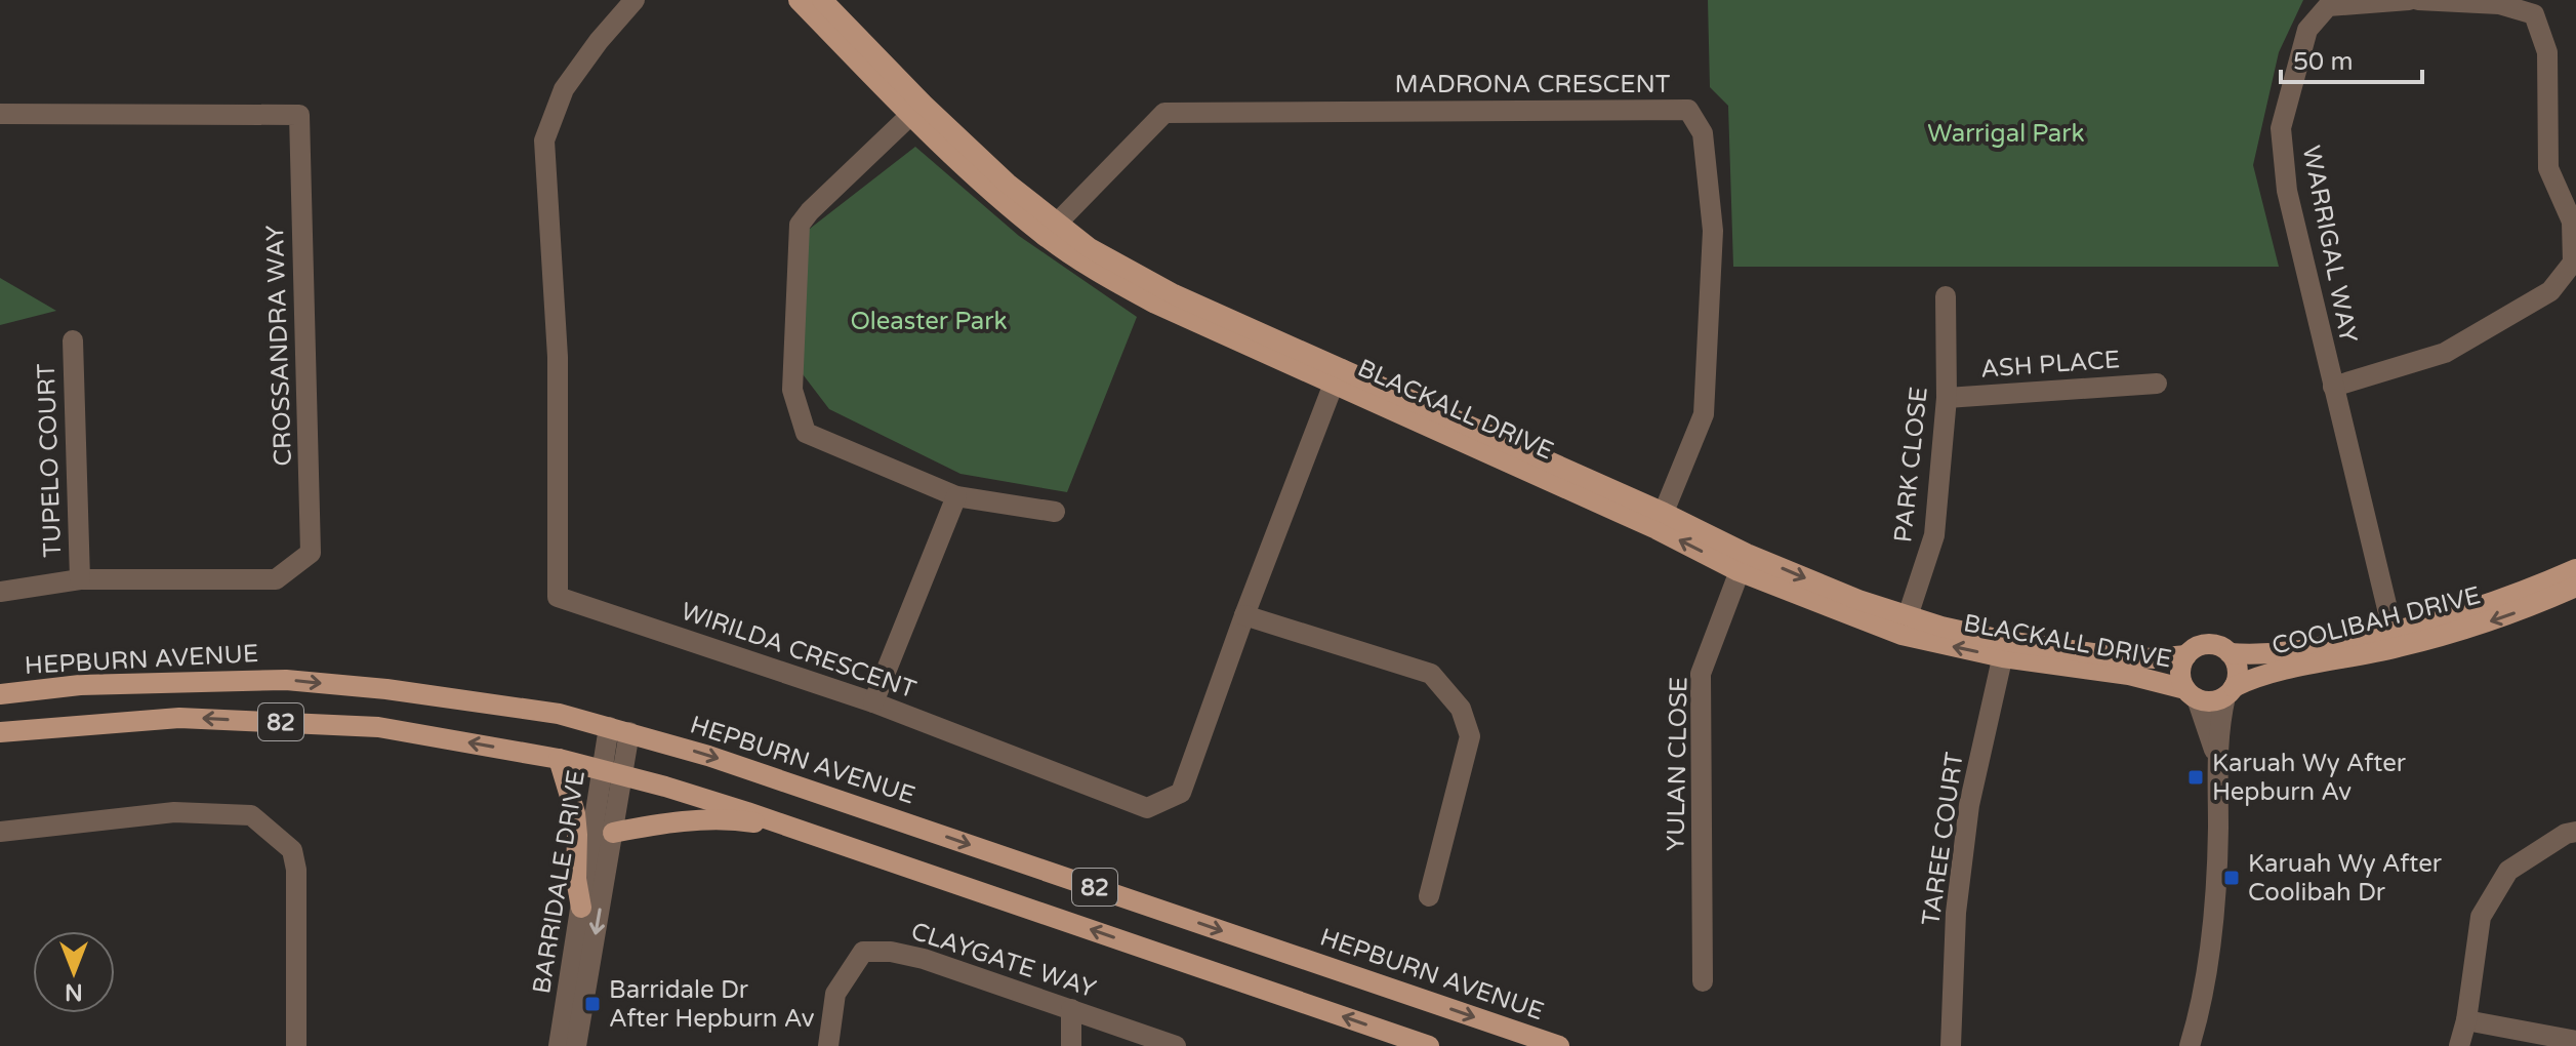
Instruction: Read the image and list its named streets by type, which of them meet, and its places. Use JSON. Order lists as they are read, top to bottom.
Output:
{
  "streets": {
    "main road": [
      "BLACKALL DRIVE",
      "COOLIBAH DRIVE",
      "HEPBURN AVENUE",
      "82"
    ],
    "street": [
      "MADRONA CRESCENT",
      "WARRIGAL WAY",
      "CROSSANDRA WAY",
      "ASH PLACE",
      "TUPELO COURT",
      "PARK CLOSE",
      "WIRILDA CRESCENT",
      "YULAN CLOSE",
      "TAREE COURT",
      "BARRIDALE DRIVE",
      "CLAYGATE WAY"
    ]
  },
  "crossings": [
    ["MADRONA CRESCENT", "BLACKALL DRIVE"],
    ["WARRIGAL WAY", "COOLIBAH DRIVE"],
    ["CROSSANDRA WAY", "TUPELO COURT"],
    ["ASH PLACE", "PARK CLOSE"],
    ["BLACKALL DRIVE", "PARK CLOSE"],
    ["BLACKALL DRIVE", "COOLIBAH DRIVE"],
    ["BLACKALL DRIVE", "WIRILDA CRESCENT"],
    ["BLACKALL DRIVE", "YULAN CLOSE"],
    ["BLACKALL DRIVE", "TAREE COURT"],
    ["HEPBURN AVENUE", "BARRIDALE DRIVE"],
    ["82", "BARRIDALE DRIVE"]
  ],
  "parks": ["Warrigal Park", "Oleaster Park"],
  "places": {
    "transit": ["Karuah Wy After Hepburn Av", "Karuah Wy After Coolibah Dr", "Barridale Dr After Hepburn Av"]
  },
  "scale_bar": "50 m",
  "north": "bottom"
}
